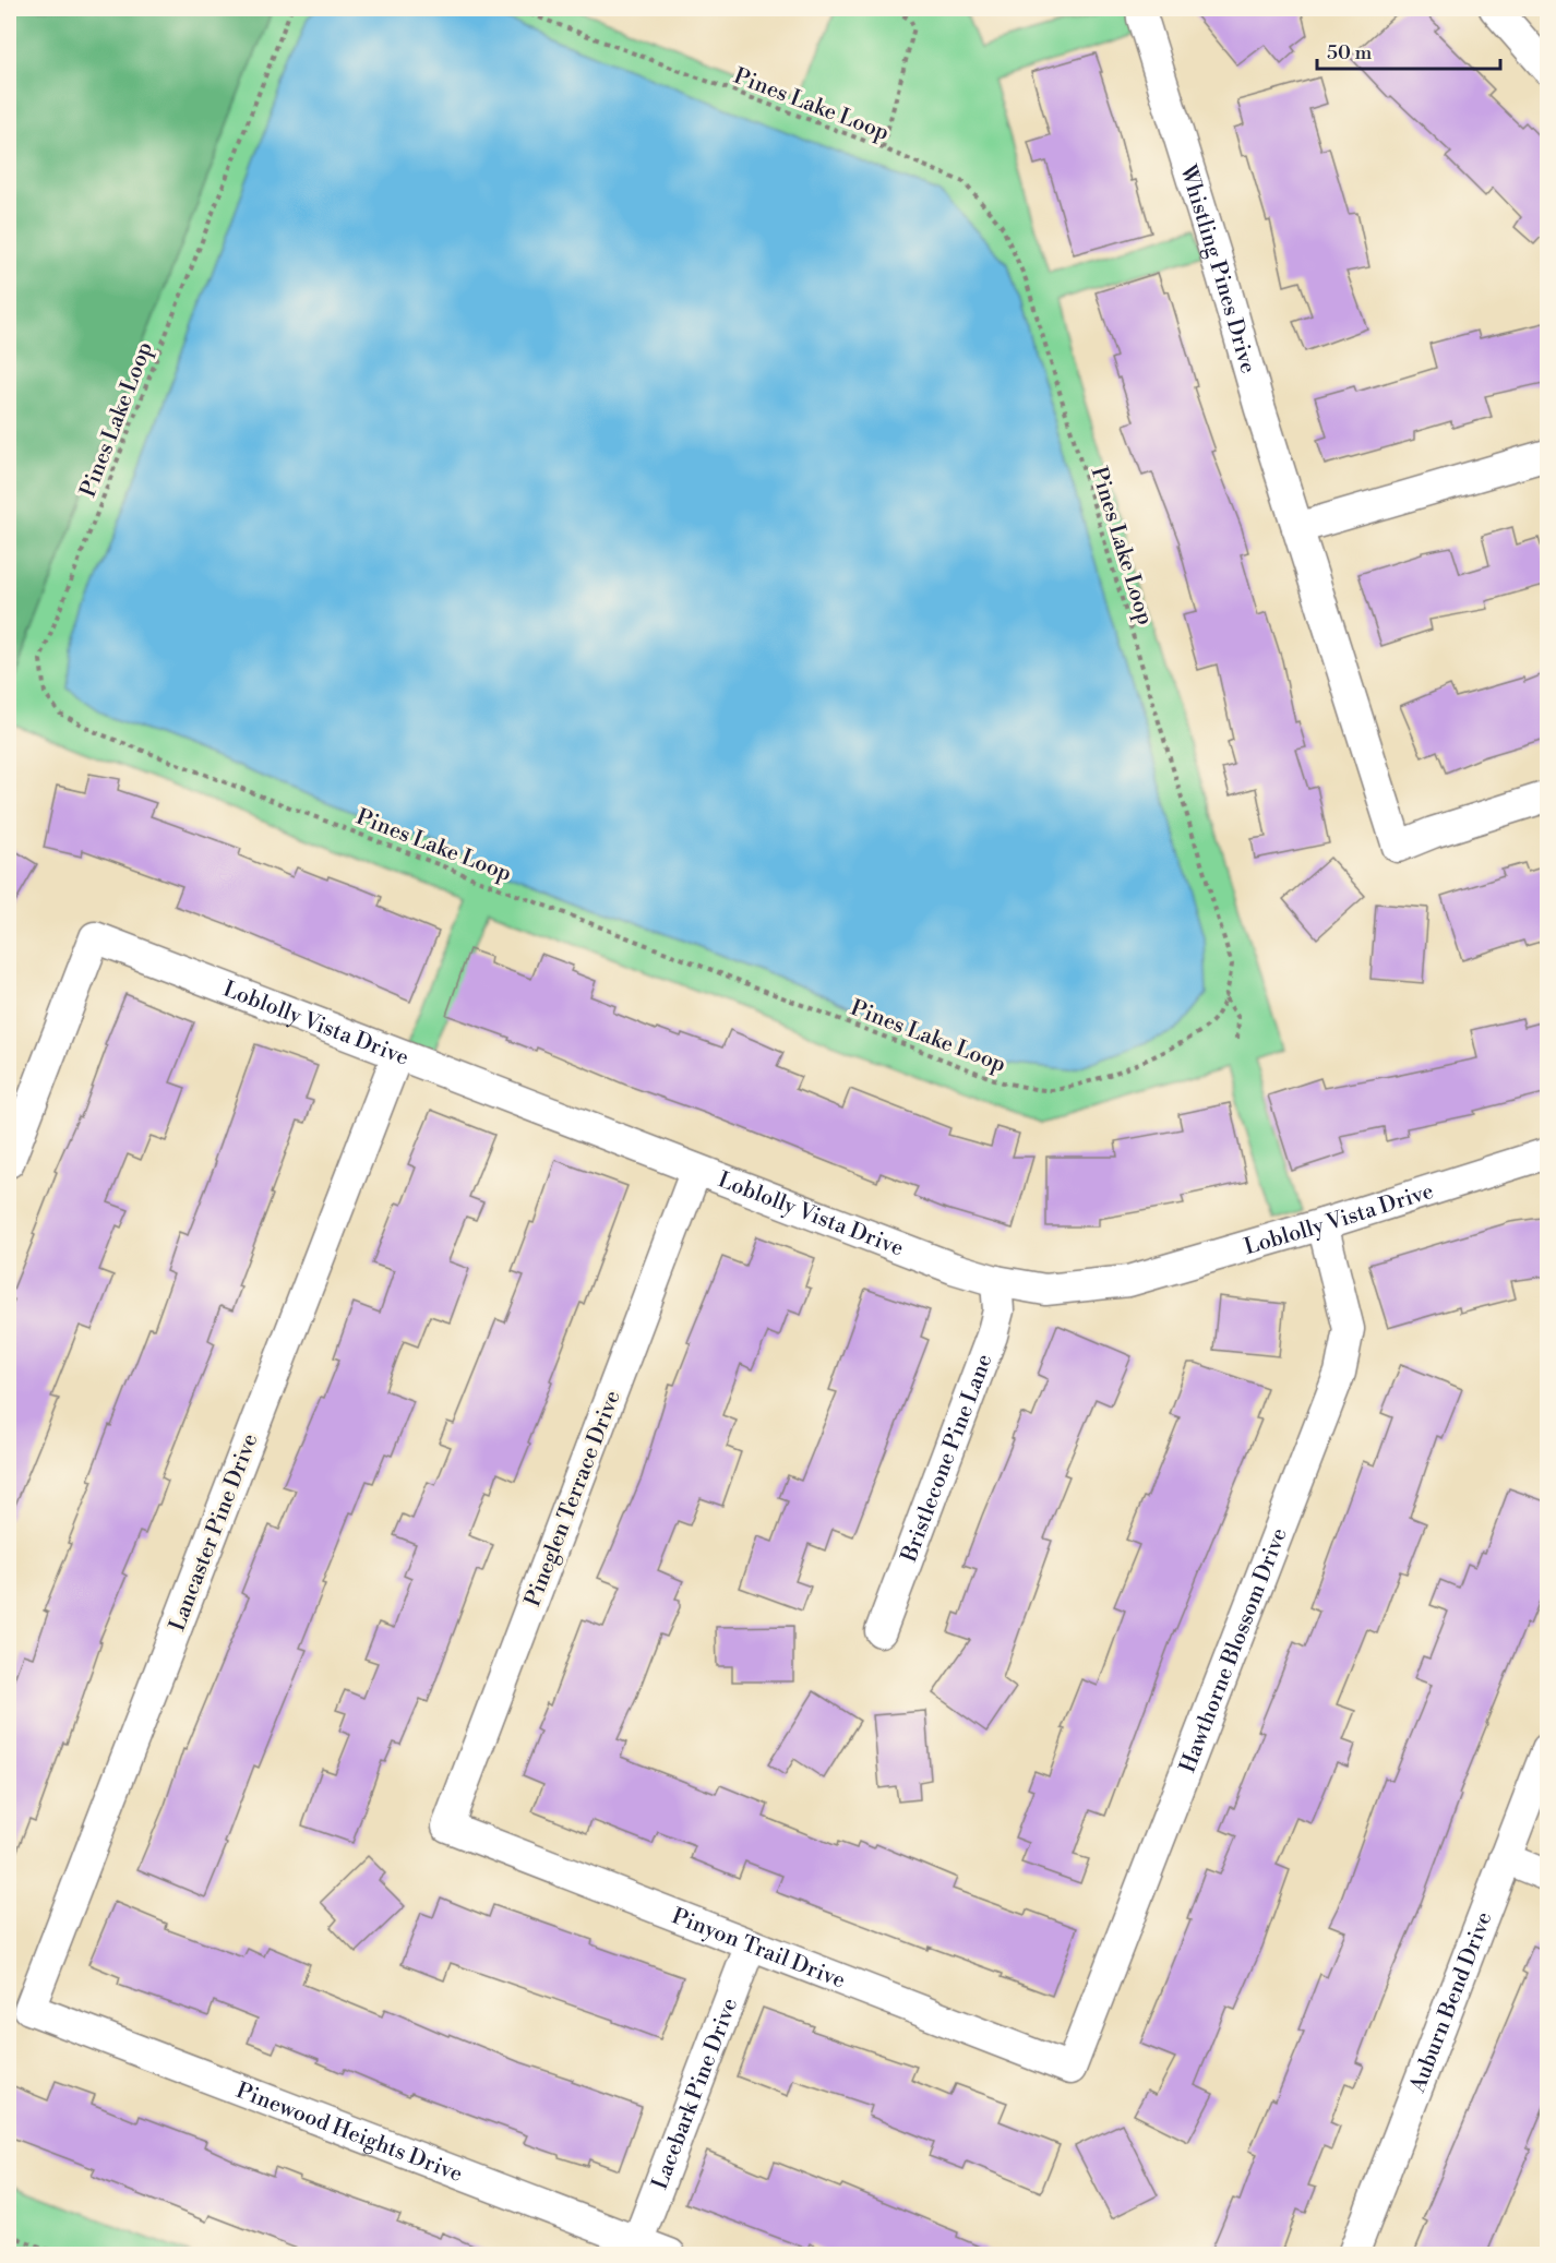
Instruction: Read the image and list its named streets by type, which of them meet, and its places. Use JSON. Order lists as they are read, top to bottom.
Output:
{
  "streets": {
    "street": [
      "Whistling Pines Drive",
      "Loblolly Vista Drive",
      "Bristlecone Pine Lane",
      "Pineglen Terrace Drive",
      "Lancaster Pine Drive",
      "Hawthorne Blossom Drive",
      "Pinyon Trail Drive",
      "Auburn Bend Drive",
      "Lacebark Pine Drive",
      "Pinewood Heights Drive"
    ],
    "path": ["Pines Lake Loop"]
  },
  "crossings": [
    ["Loblolly Vista Drive", "Bristlecone Pine Lane"],
    ["Loblolly Vista Drive", "Pineglen Terrace Drive"],
    ["Loblolly Vista Drive", "Lancaster Pine Drive"],
    ["Loblolly Vista Drive", "Hawthorne Blossom Drive"],
    ["Pineglen Terrace Drive", "Pinyon Trail Drive"],
    ["Lancaster Pine Drive", "Pinewood Heights Drive"],
    ["Hawthorne Blossom Drive", "Pinyon Trail Drive"],
    ["Pinyon Trail Drive", "Lacebark Pine Drive"],
    ["Lacebark Pine Drive", "Pinewood Heights Drive"]
  ],
  "scale_bar": "50 m"
}
